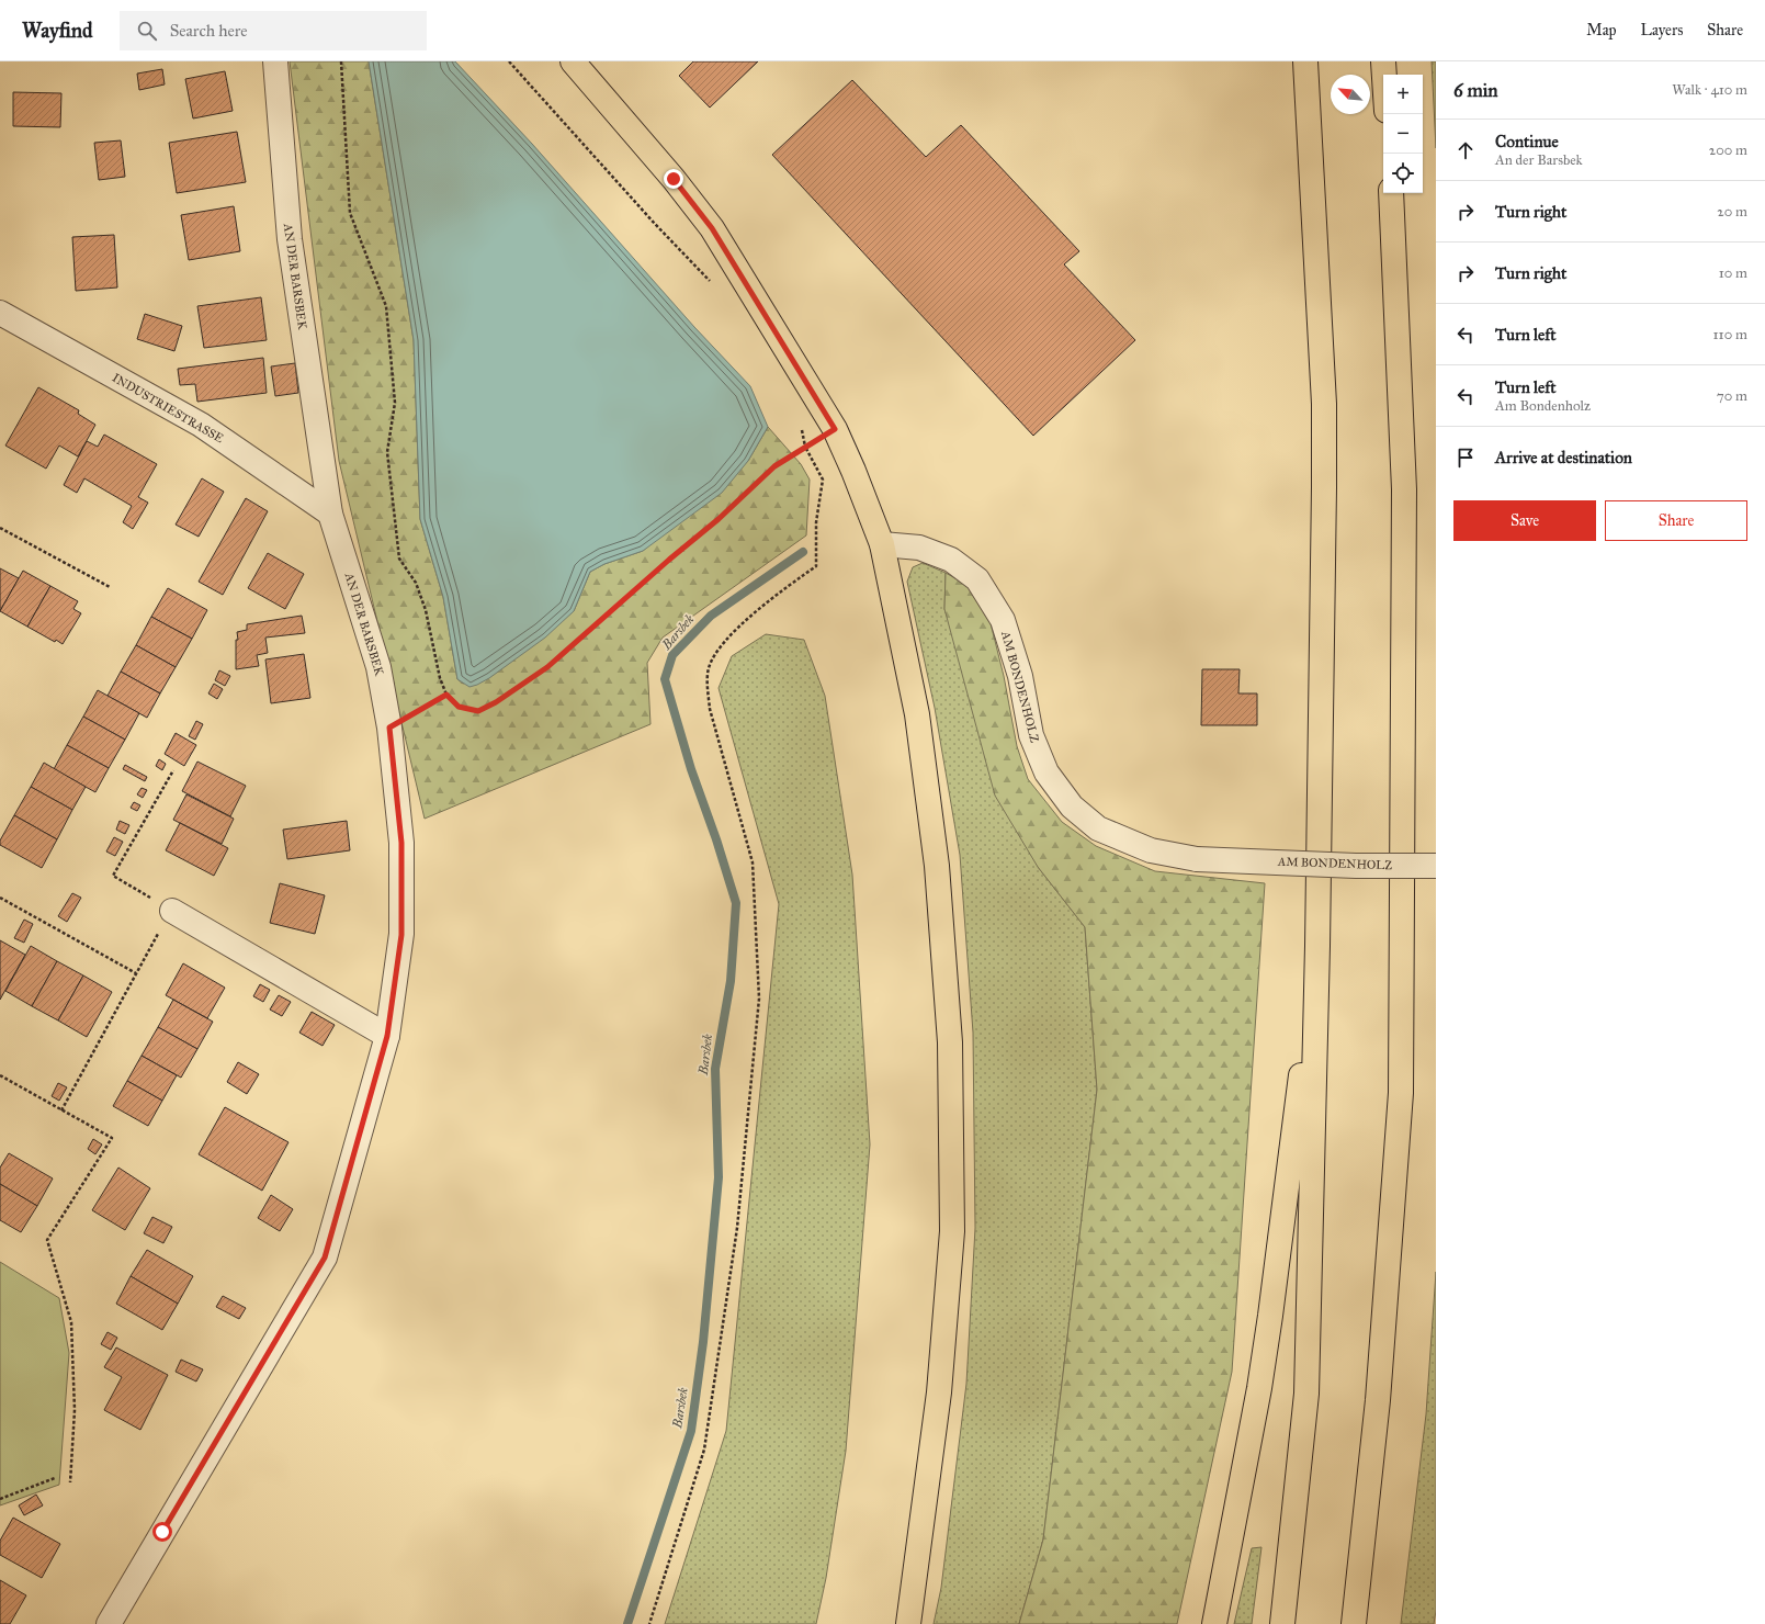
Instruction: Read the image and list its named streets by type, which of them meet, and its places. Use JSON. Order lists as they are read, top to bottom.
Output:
{
  "streets": {
    "street": ["AN DER BARSBEK", "INDUSTRIESTRASSE", "AM BONDENHOLZ"]
  },
  "crossings": [
    ["AN DER BARSBEK", "INDUSTRIESTRASSE"]
  ],
  "water": ["Barsbek"],
  "north": "top left",
  "page": {
    "header": "Wayfind",
    "search": "Search here",
    "nav": ["Map", "Layers", "Share"],
    "heading": ["6 min", "Walk · 410 m"],
    "map_buttons": ["+", "−"],
    "list": [
      ["Continue", "An der Barsbek", "200 m"],
      ["Turn right", "20 m"],
      ["Turn right", "10 m"],
      ["Turn left", "110 m"],
      ["Turn left", "Am Bondenholz", "70 m"],
      "Arrive at destination"
    ],
    "buttons": ["Save", "Share"]
  }
}
